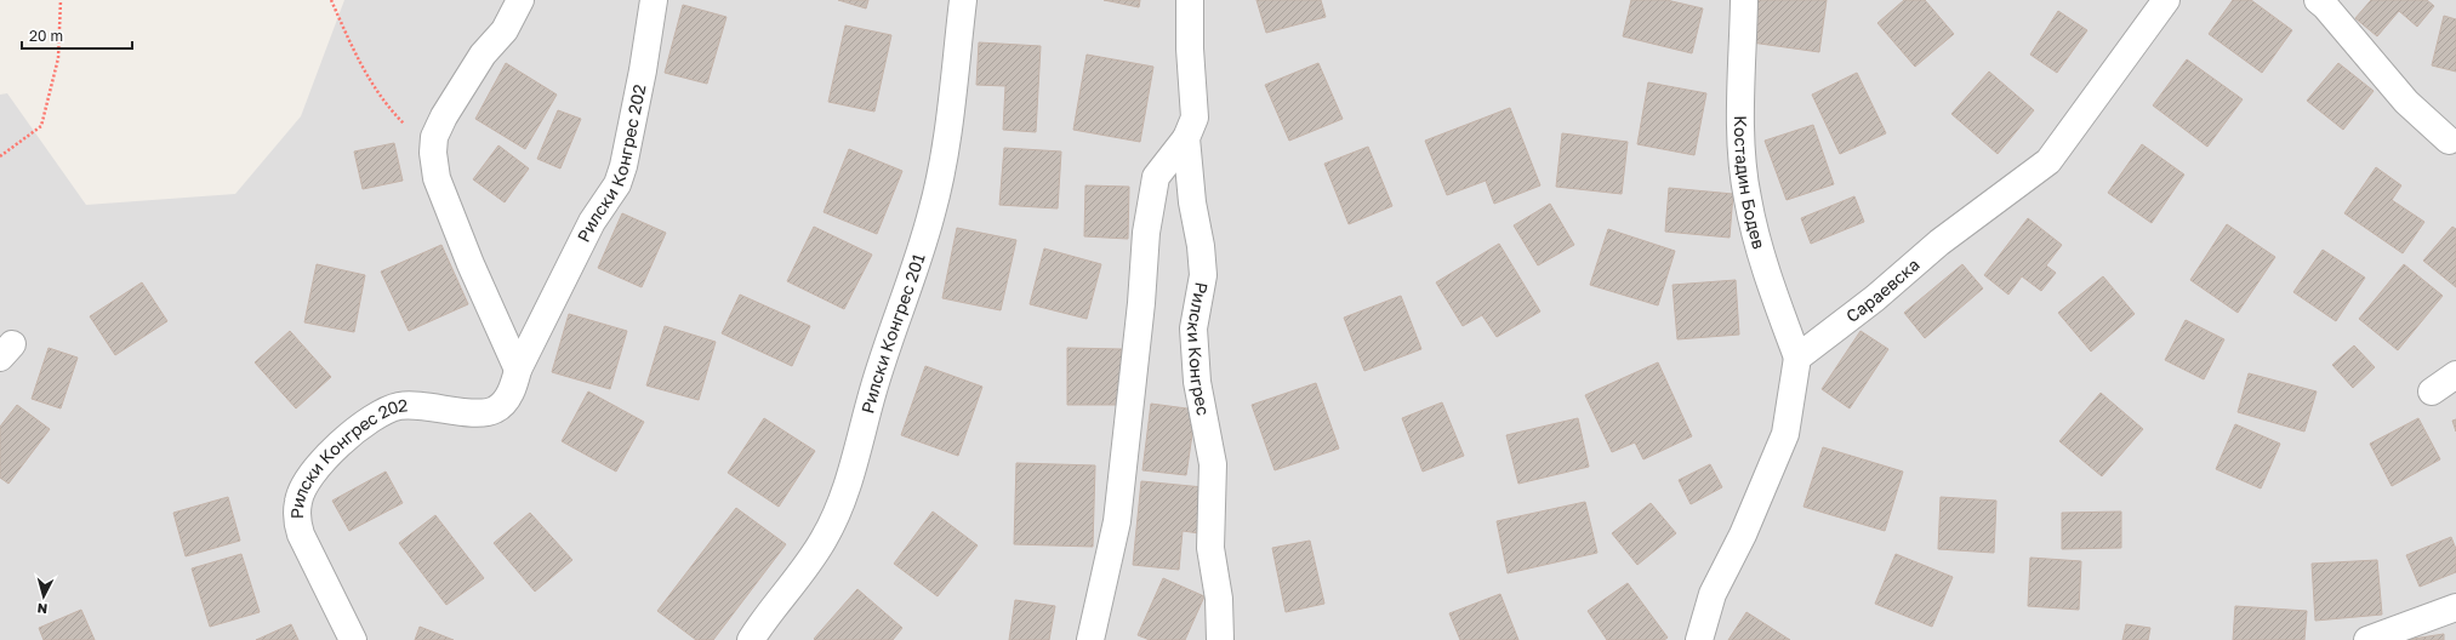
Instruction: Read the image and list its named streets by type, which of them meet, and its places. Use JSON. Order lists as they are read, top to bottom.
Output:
{
  "streets": {
    "street": [
      "Рилски Конгрес 202",
      "Костадин Бодев",
      "Сараевска",
      "Рилски Конгрес 201",
      "Рилски Конгрес"
    ]
  },
  "crossings": [
    ["Костадин Бодев", "Сараевска"]
  ],
  "scale_bar": "20 m",
  "north": "bottom"
}
